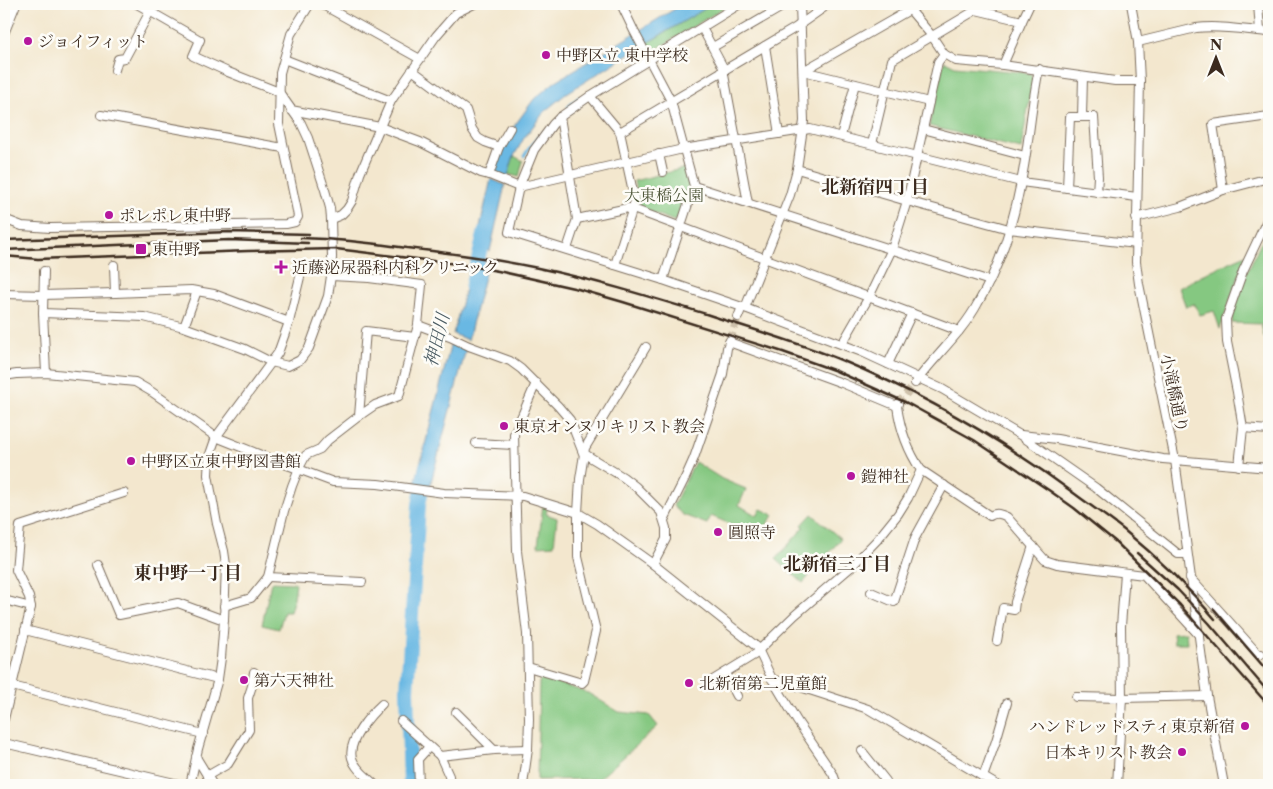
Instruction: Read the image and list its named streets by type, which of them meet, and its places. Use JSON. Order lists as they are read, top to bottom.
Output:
{
  "streets": {
    "street": ["小滝橋通り"]
  },
  "districts": ["北新宿四丁目", "北新宿三丁目", "東中野一丁目"],
  "water": ["神田川"],
  "parks": ["大東橋公園"],
  "places": {
    "other": [
      "ジョイフィット",
      "中野区立 東中学校",
      "ポレポレ東中野",
      "東京オンヌリキリスト教会",
      "中野区立東中野図書館",
      "鎧神社",
      "圓照寺",
      "第六天神社",
      "北新宿第二児童館",
      "ハンドレッドスティ東京新宿",
      "日本キリスト教会"
    ],
    "transit": ["東中野"],
    "health": ["近藤泌尿器科内科クリニック"]
  },
  "north": "top"
}
